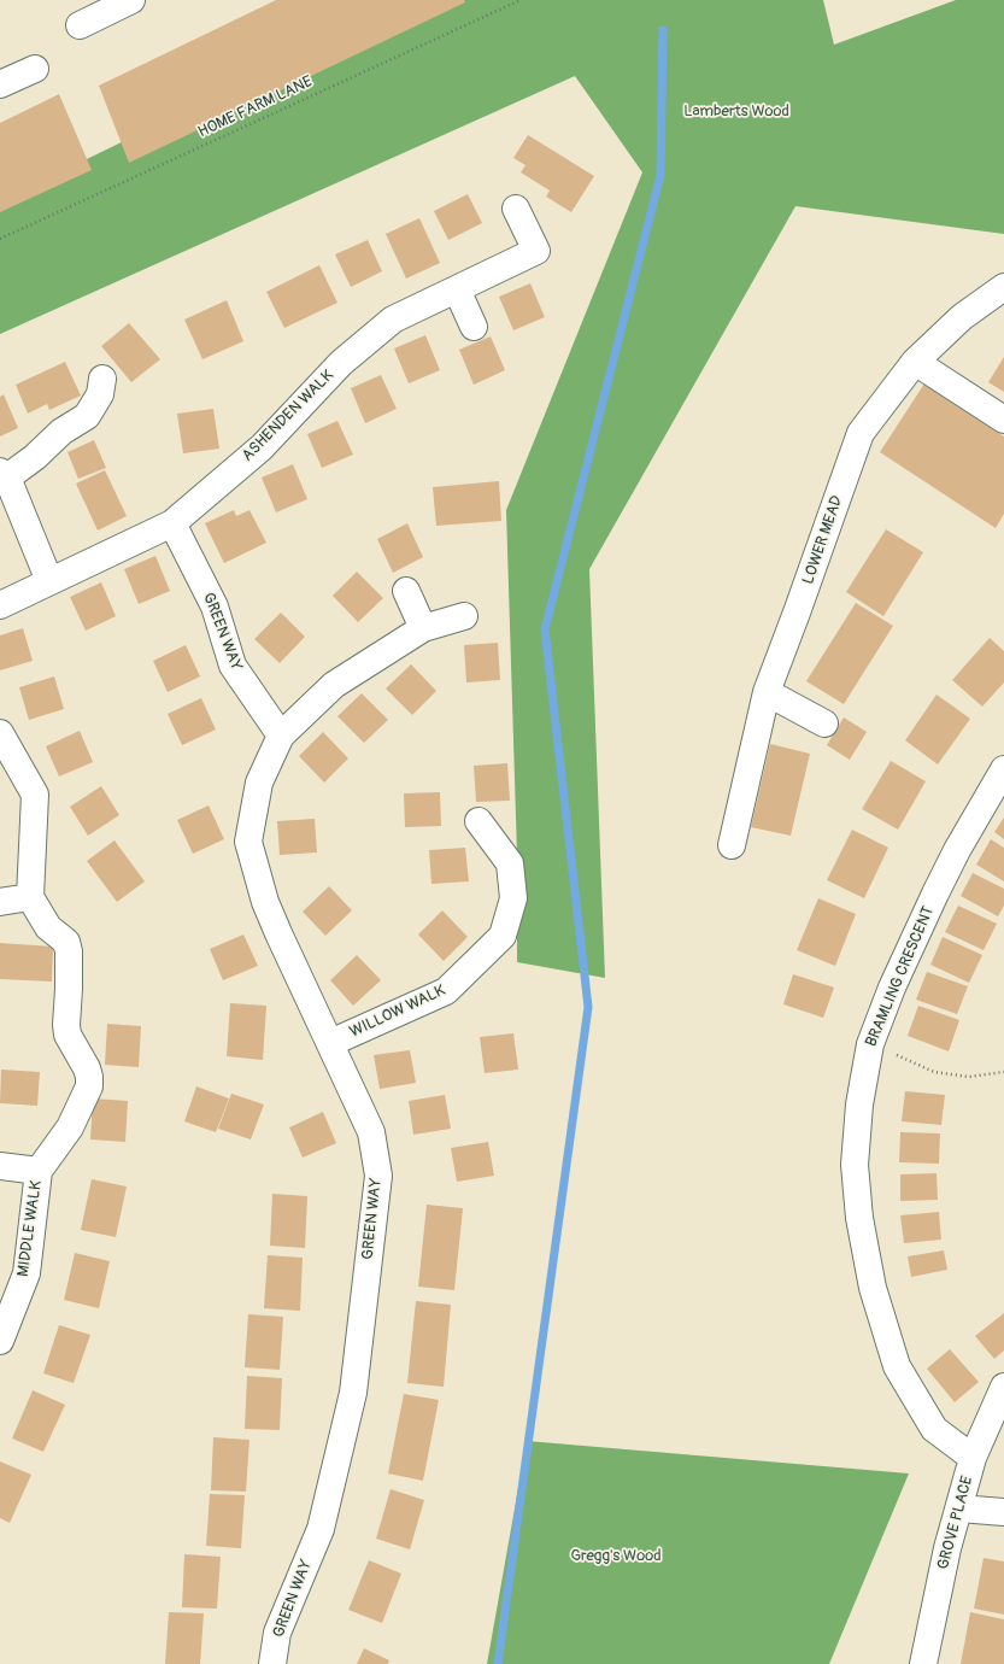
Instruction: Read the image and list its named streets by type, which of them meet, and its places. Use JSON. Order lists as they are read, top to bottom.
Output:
{
  "streets": {
    "street": [
      "ASHENDEN WALK",
      "LOWER MEAD",
      "GREEN WAY",
      "BRAMLING CRESCENT",
      "WILLOW WALK",
      "MIDDLE WALK",
      "GROVE PLACE"
    ],
    "path": ["HOME FARM LANE"]
  },
  "crossings": [
    ["ASHENDEN WALK", "GREEN WAY"],
    ["GREEN WAY", "WILLOW WALK"],
    ["BRAMLING CRESCENT", "GROVE PLACE"]
  ],
  "parks": ["Lamberts Wood", "Gregg's Wood"]
}
